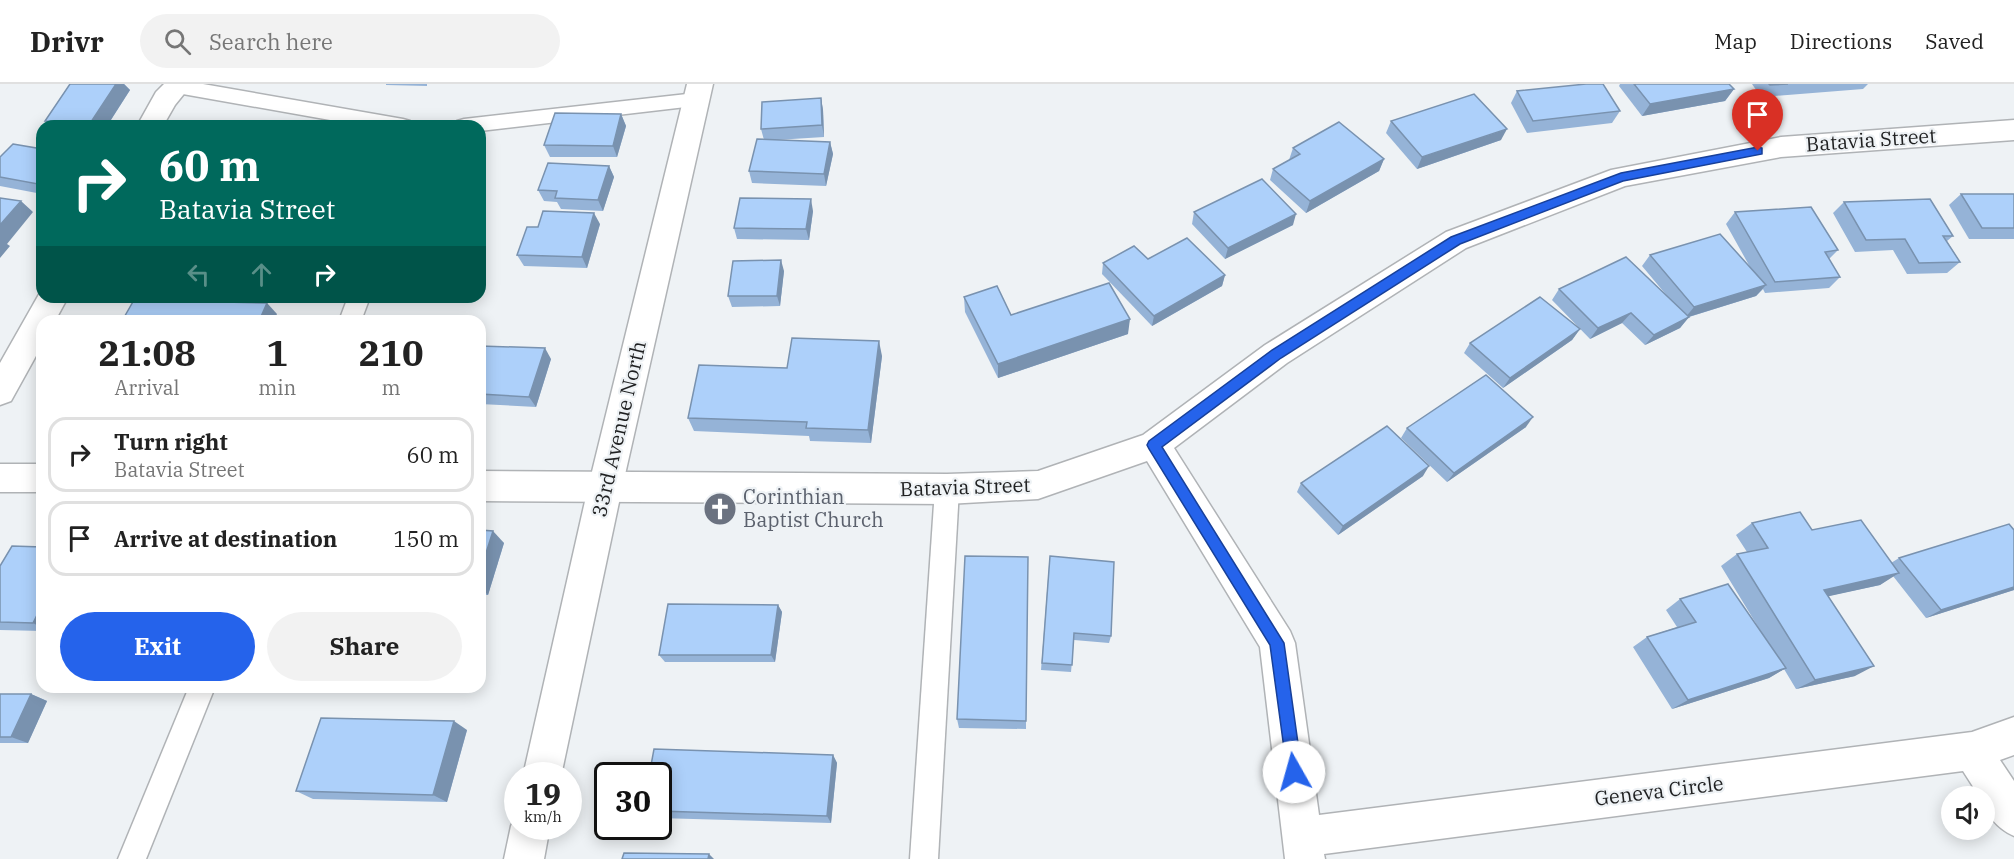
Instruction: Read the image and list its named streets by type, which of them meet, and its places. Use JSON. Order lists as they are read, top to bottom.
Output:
{
  "streets": {
    "street": ["Batavia Street", "33rd Avenue North", "Geneva Circle"]
  },
  "crossings": [
    ["Batavia Street", "33rd Avenue North"]
  ],
  "places": {
    "church": ["Corinthian Baptist Church"]
  },
  "page": {
    "header": "Drivr",
    "search": "Search here",
    "nav": ["Map", "Directions", "Saved"],
    "turn": ["60 m", "Batavia Street"],
    "eta": [
      "21:08",
      "Arrival",
      "1",
      "min",
      "210",
      "m"
    ],
    "list": [
      {
        "name": "Turn right",
        "note": "Batavia Street",
        "value": "60 m"
      },
      {
        "name": "Arrive at destination",
        "value": "150 m"
      }
    ],
    "buttons": ["Exit", "Share"],
    "speed": "19 km/h",
    "limit": "30"
  }
}
